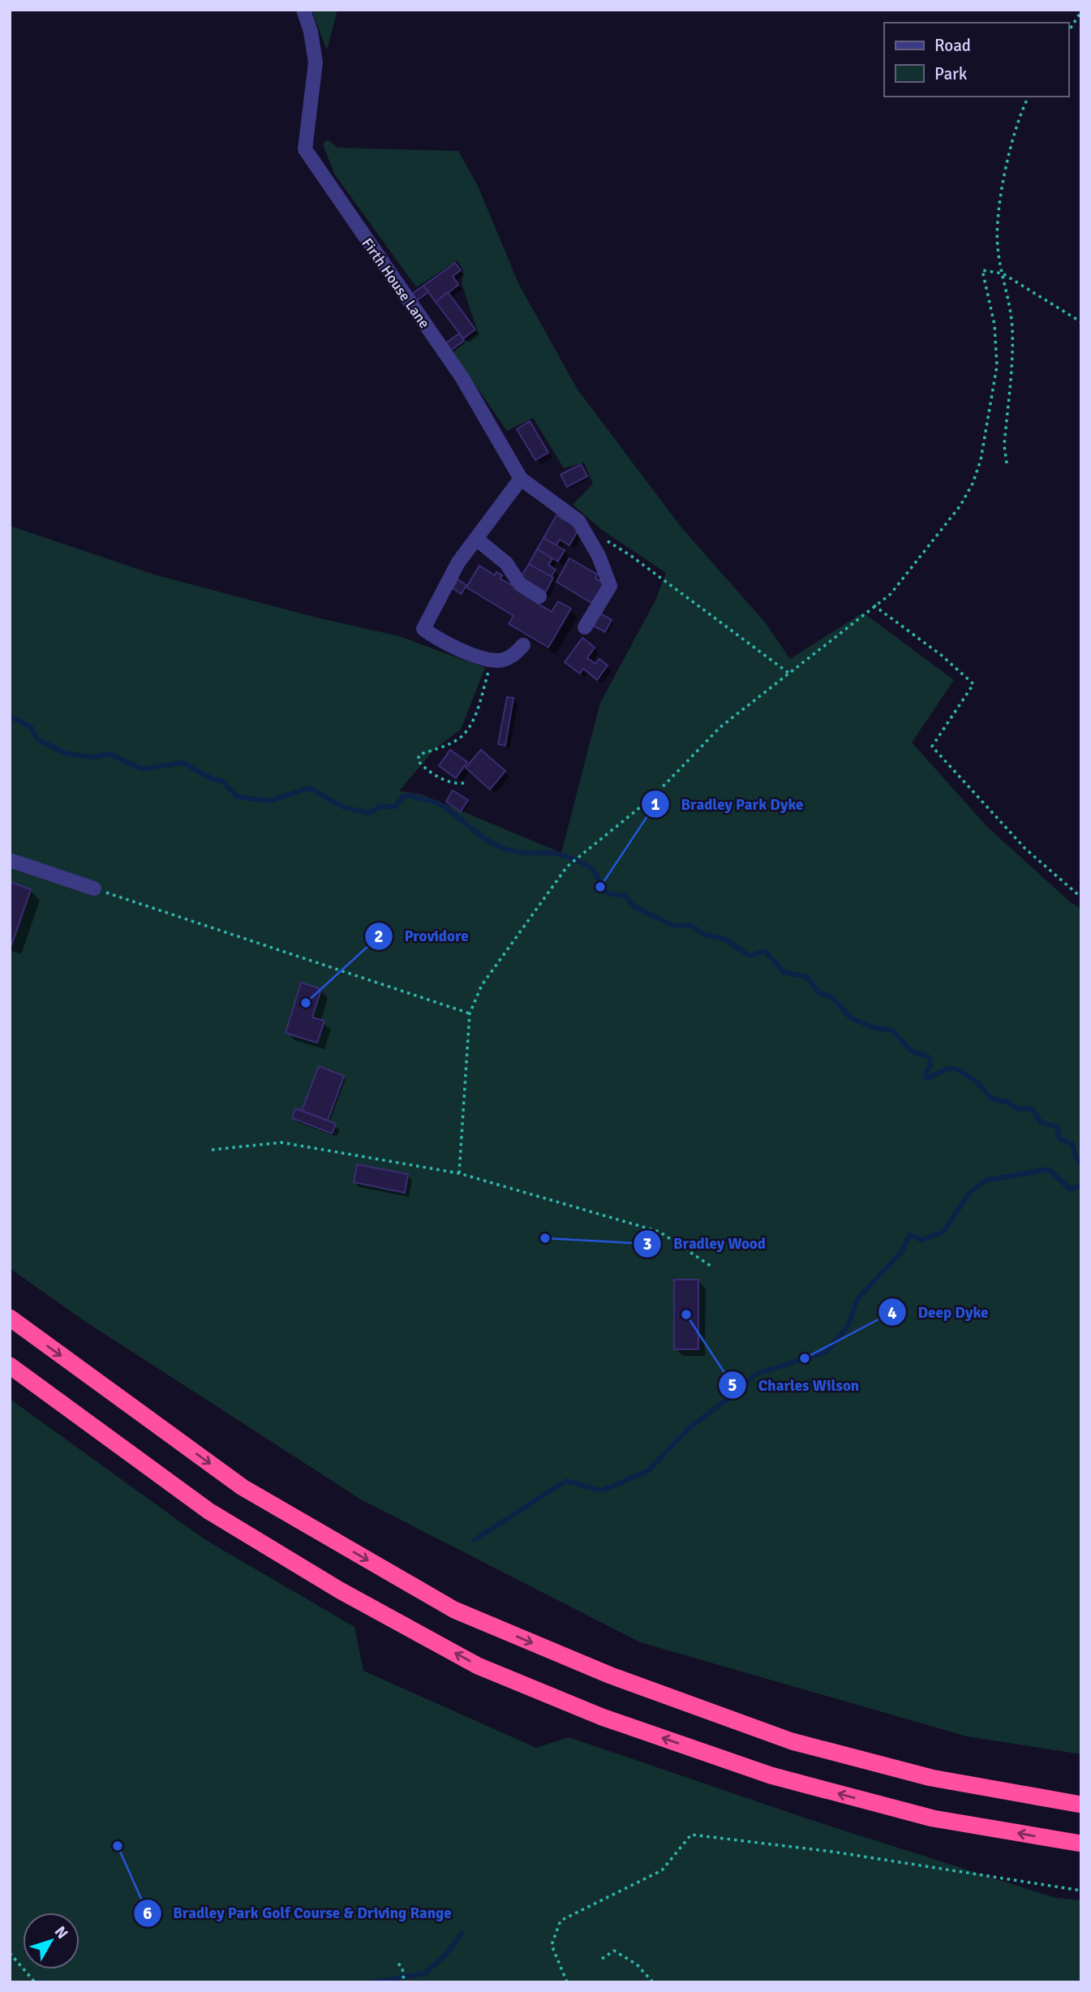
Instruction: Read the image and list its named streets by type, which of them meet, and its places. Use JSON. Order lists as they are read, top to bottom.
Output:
{
  "streets": {
    "lane": ["Firth House Lane"]
  },
  "places": [
    "Bradley Park Dyke",
    "Providore",
    "Bradley Wood",
    "Charles Wilson",
    "Deep Dyke",
    "Bradley Park Golf Course & Driving Range"
  ],
  "legend": ["Road", "Park"],
  "north": "top right"
}
